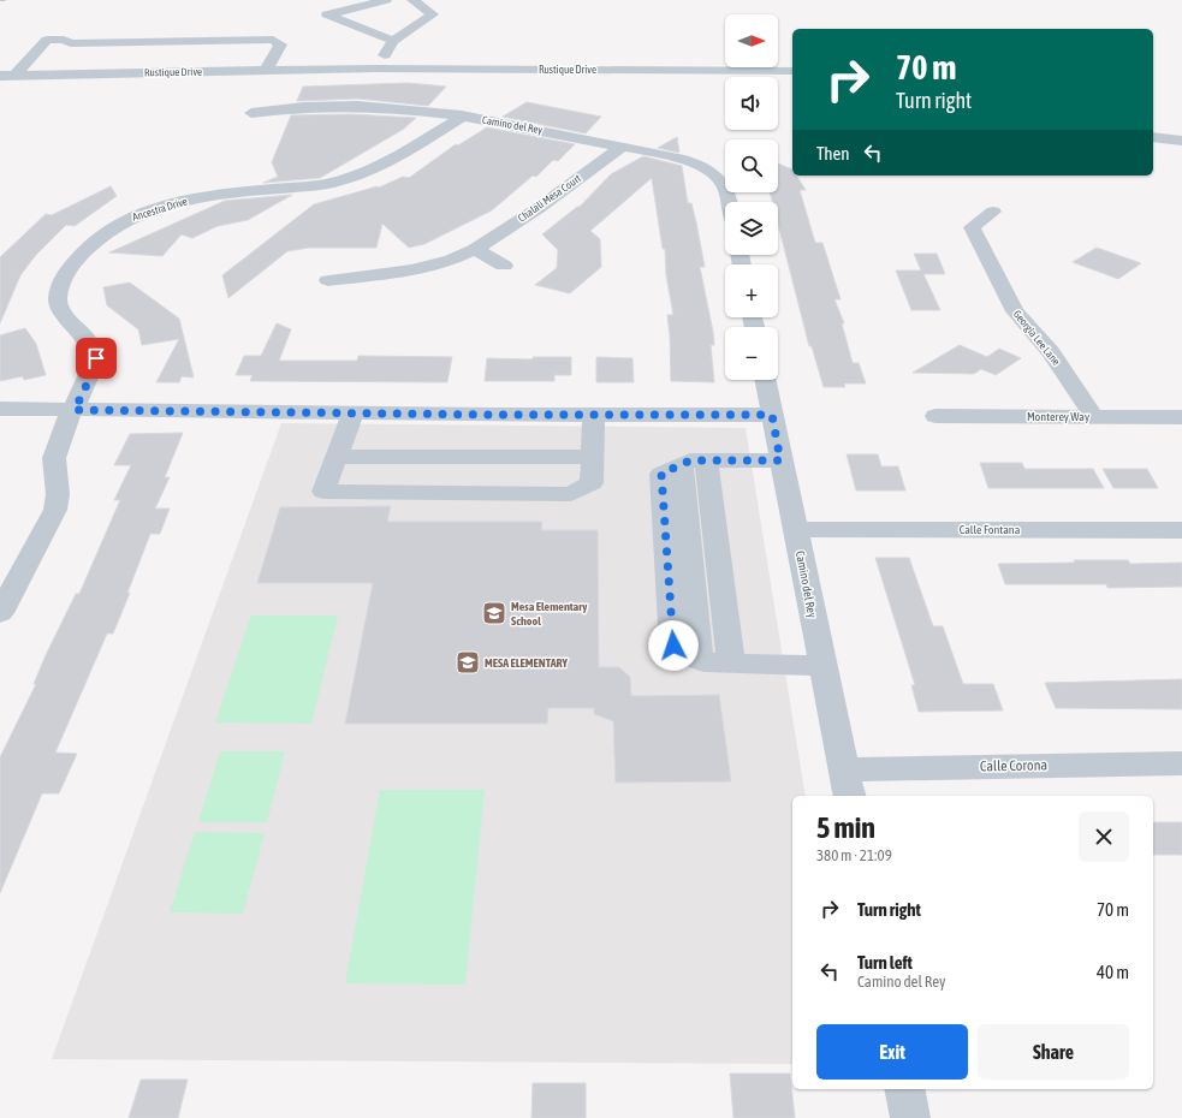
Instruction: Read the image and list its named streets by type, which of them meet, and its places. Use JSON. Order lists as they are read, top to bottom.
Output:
{
  "streets": {
    "street": [
      "Rustique Drive",
      "Camino del Rey",
      "Chalali Mesa Court",
      "Ancestra Drive",
      "Georgia Lee Lane",
      "Monterey Way",
      "Calle Fontana",
      "Calle Corona"
    ]
  },
  "crossings": [
    ["Camino del Rey", "Chalali Mesa Court"],
    ["Camino del Rey", "Ancestra Drive"],
    ["Camino del Rey", "Calle Fontana"],
    ["Camino del Rey", "Calle Corona"],
    ["Georgia Lee Lane", "Monterey Way"]
  ],
  "places": {
    "school or university": ["Mesa Elementary School", "MESA ELEMENTARY"]
  },
  "north": "right",
  "page": {
    "map_buttons": ["+", "−"],
    "turn": ["70 m", "Turn right"],
    "then": "Then",
    "heading": ["5 min", "380 m · 21:09"],
    "list": [
      {
        "name": "Turn right",
        "value": "70 m"
      },
      {
        "name": "Turn left",
        "note": "Camino del Rey",
        "value": "40 m"
      }
    ],
    "buttons": ["Exit", "Share"]
  }
}
